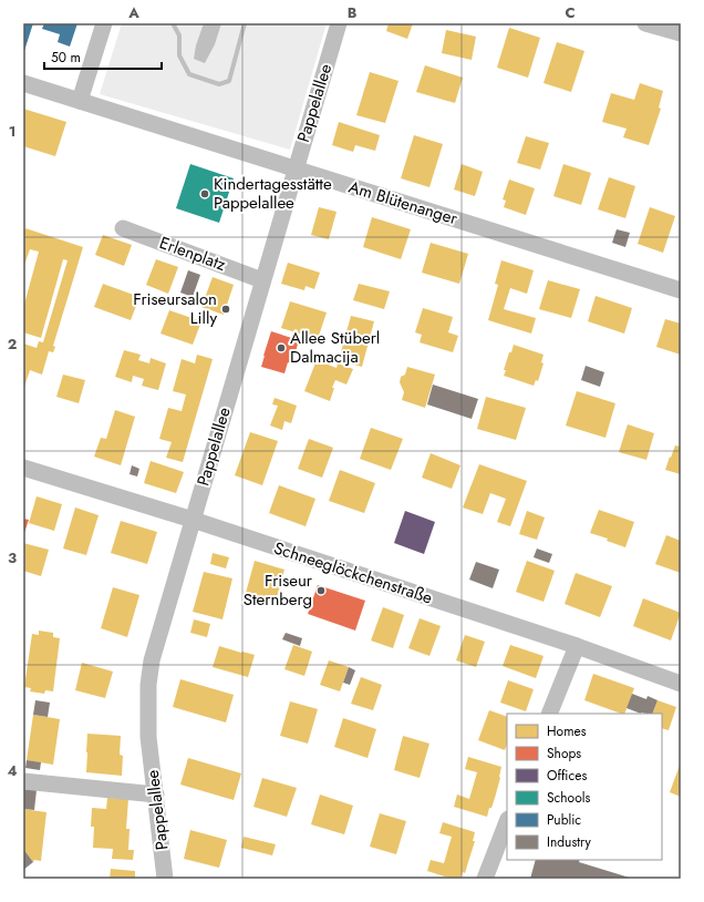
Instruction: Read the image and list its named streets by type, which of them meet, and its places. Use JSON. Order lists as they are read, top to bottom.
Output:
{
  "streets": {
    "street": [
      "Pappelallee",
      "Am Blütenanger",
      "Erlenplatz",
      "Schneeglöckchenstraße"
    ]
  },
  "crossings": [
    ["Pappelallee", "Am Blütenanger"],
    ["Pappelallee", "Erlenplatz"],
    ["Pappelallee", "Schneeglöckchenstraße"]
  ],
  "places": [
    "Kindertagesstätte Pappelallee",
    "Friseursalon Lilly",
    "Allee Stüberl Dalmacija",
    "Friseur Sternberg"
  ],
  "legend": [
    "Homes",
    "Shops",
    "Offices",
    "Schools",
    "Public",
    "Industry"
  ],
  "scale_bar": "50 m",
  "grid": {
    "columns": ["A", "B", "C"],
    "rows": [
      "1",
      "2",
      "3",
      "4"
    ]
  }
}
